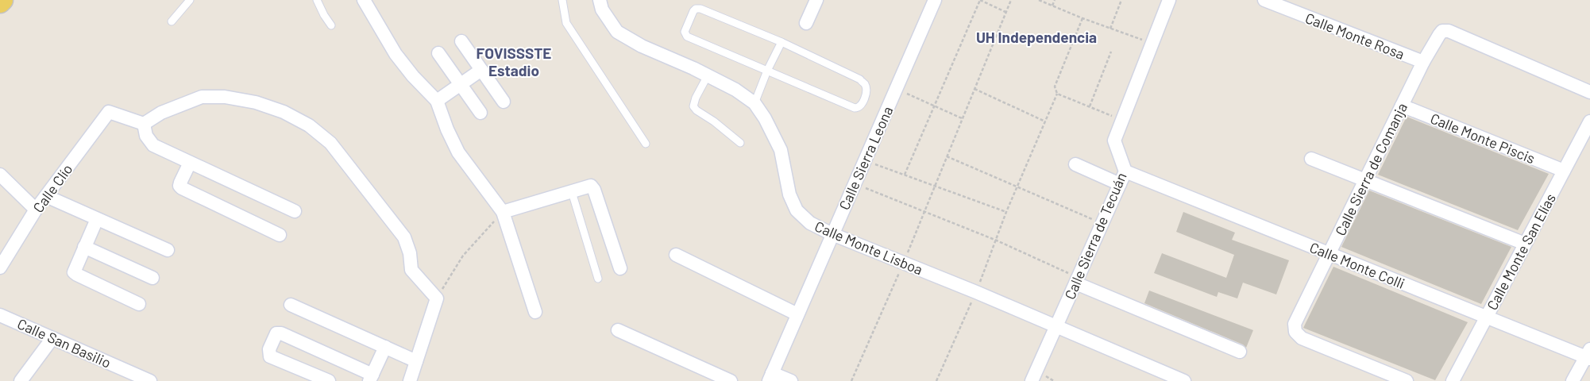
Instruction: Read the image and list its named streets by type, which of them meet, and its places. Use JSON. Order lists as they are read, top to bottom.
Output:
{
  "streets": {
    "street": [
      "Calle Monte Rosa",
      "Calle Monte Piscis",
      "Calle Sierra Leona",
      "Calle Sierra de Comanja",
      "Calle Clío",
      "Calle Sierra de Tecuán",
      "Calle Monte Lisboa",
      "Calle Monte San Elías",
      "Calle Monte Colli",
      "Calle San Basilio"
    ]
  },
  "crossings": [
    ["Calle Monte Rosa", "Calle Sierra de Comanja"],
    ["Calle Monte Piscis", "Calle Sierra de Comanja"],
    ["Calle Monte Piscis", "Calle Monte San Elías"],
    ["Calle Sierra Leona", "Calle Monte Lisboa"],
    ["Calle Sierra de Comanja", "Calle Monte Colli"],
    ["Calle Sierra de Tecuán", "Calle Monte Lisboa"],
    ["Calle Sierra de Tecuán", "Calle Monte Colli"],
    ["Calle Monte San Elías", "Calle Monte Colli"]
  ],
  "districts": ["UH Independencia", "FOVISSSTE Estadio"]
}
